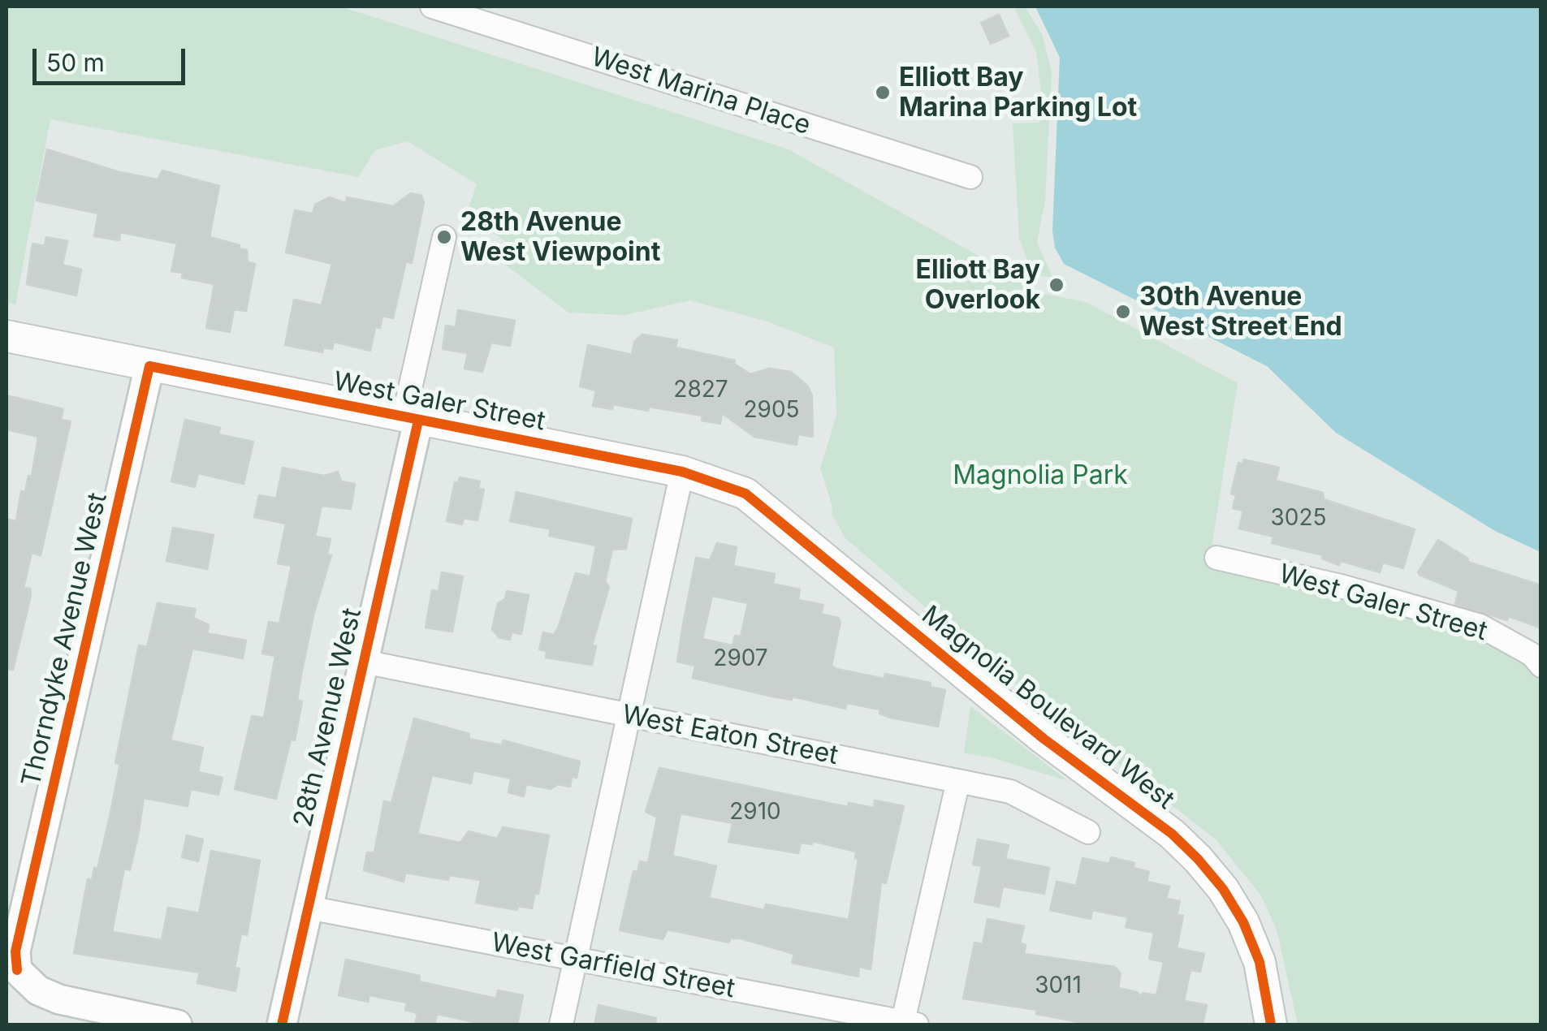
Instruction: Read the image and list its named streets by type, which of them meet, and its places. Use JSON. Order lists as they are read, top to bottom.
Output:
{
  "streets": {
    "main road": ["West Galer Street", "Magnolia Boulevard West"],
    "street": [
      "West Marina Place",
      "Thorndyke Avenue West",
      "28th Avenue West",
      "West Eaton Street",
      "West Garfield Street"
    ]
  },
  "crossings": [
    ["West Galer Street", "Thorndyke Avenue West"],
    ["West Galer Street", "Magnolia Boulevard West"],
    ["West Galer Street", "28th Avenue West"],
    ["28th Avenue West", "West Eaton Street"],
    ["28th Avenue West", "West Garfield Street"]
  ],
  "parks": ["Magnolia Park"],
  "places": [
    "Elliott Bay Marina Parking Lot",
    "28th Avenue West Viewpoint",
    "Elliott Bay Overlook",
    "30th Avenue West Street End"
  ],
  "house_numbers": [
    "2827",
    "2905",
    "3025",
    "2907",
    "2910",
    "3011"
  ],
  "scale_bar": "50 m"
}
